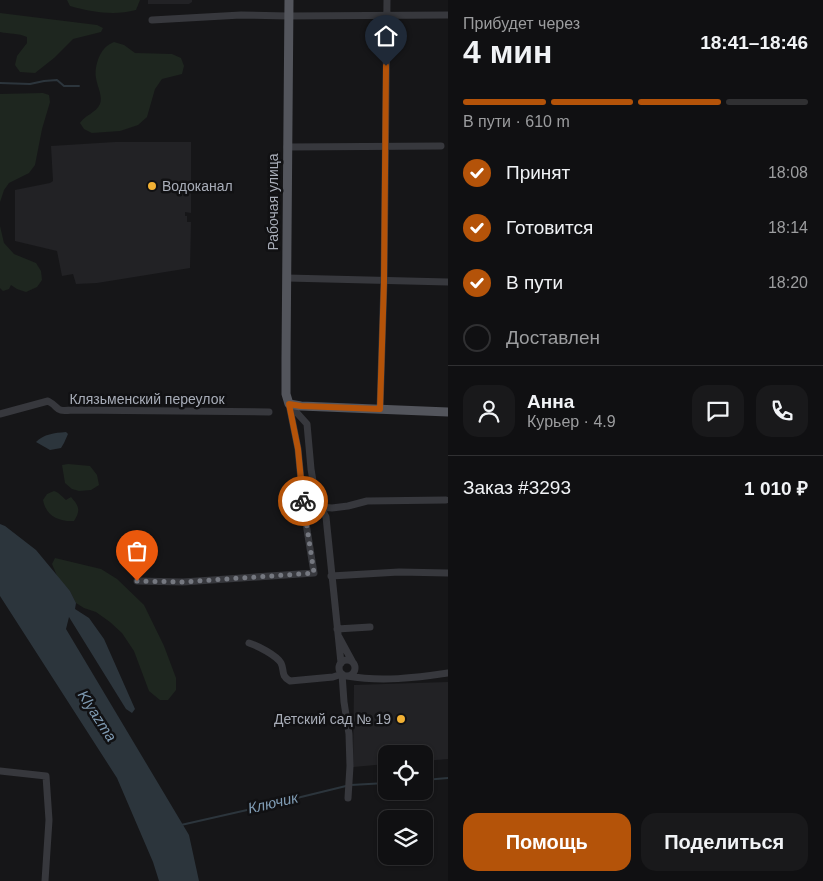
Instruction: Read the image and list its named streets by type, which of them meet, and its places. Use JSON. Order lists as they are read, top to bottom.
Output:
{
  "streets": {
    "main road": ["Рабочая улица"],
    "street": ["Клязьменский переулок"]
  },
  "water": ["Klyazma", "Ключик"],
  "places": ["Водоканал", "Детский сад № 19"],
  "page": {
    "heading": ["4 мин", "Прибудет через", "18:41–18:46"],
    "panel": [
      "Анна",
      "Курьер · 4.9",
      "Заказ #3293",
      "1 010 ₽"
    ],
    "bar": "В пути · 610 m",
    "list": [
      ["Принят", "18:08"],
      ["Готовится", "18:14"],
      ["В пути", "18:20"],
      "Доставлен"
    ],
    "buttons": ["Помощь", "Поделиться"]
  }
}
